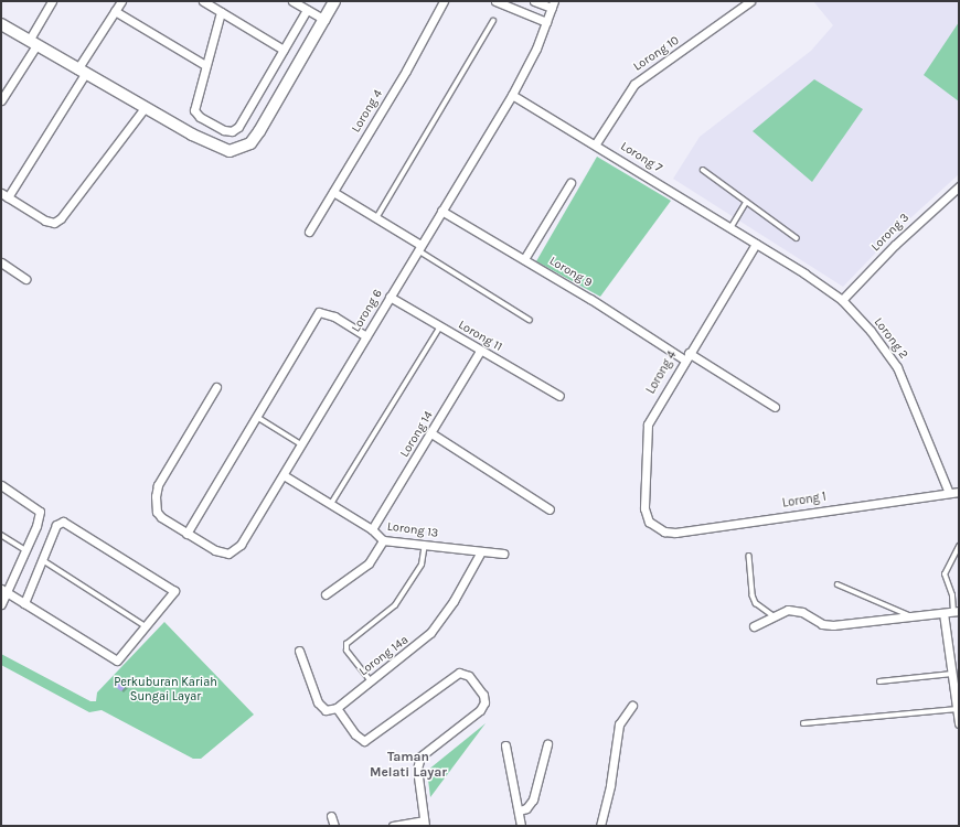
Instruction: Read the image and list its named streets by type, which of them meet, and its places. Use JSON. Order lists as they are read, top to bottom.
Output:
{
  "streets": {
    "street": [
      "Lorong 10",
      "Lorong 4",
      "Lorong 7",
      "Lorong 3",
      "Lorong 9",
      "Lorong 6",
      "Lorong 11",
      "Lorong 2",
      "Lorong 14",
      "Lorong 1",
      "Lorong 13",
      "Lorong 14a"
    ]
  },
  "crossings": [
    ["Lorong 10", "Lorong 7"],
    ["Lorong 4", "Lorong 7"],
    ["Lorong 4", "Lorong 9"],
    ["Lorong 4", "Lorong 2"],
    ["Lorong 4", "Lorong 1"],
    ["Lorong 7", "Lorong 6"],
    ["Lorong 7", "Lorong 2"],
    ["Lorong 3", "Lorong 2"],
    ["Lorong 9", "Lorong 6"],
    ["Lorong 6", "Lorong 11"],
    ["Lorong 6", "Lorong 13"],
    ["Lorong 11", "Lorong 14"],
    ["Lorong 2", "Lorong 1"],
    ["Lorong 14", "Lorong 13"],
    ["Lorong 13", "Lorong 14a"]
  ],
  "districts": ["Taman Melati Layar"],
  "parks": ["Perkuburan Kariah Sungai Layar"]
}
